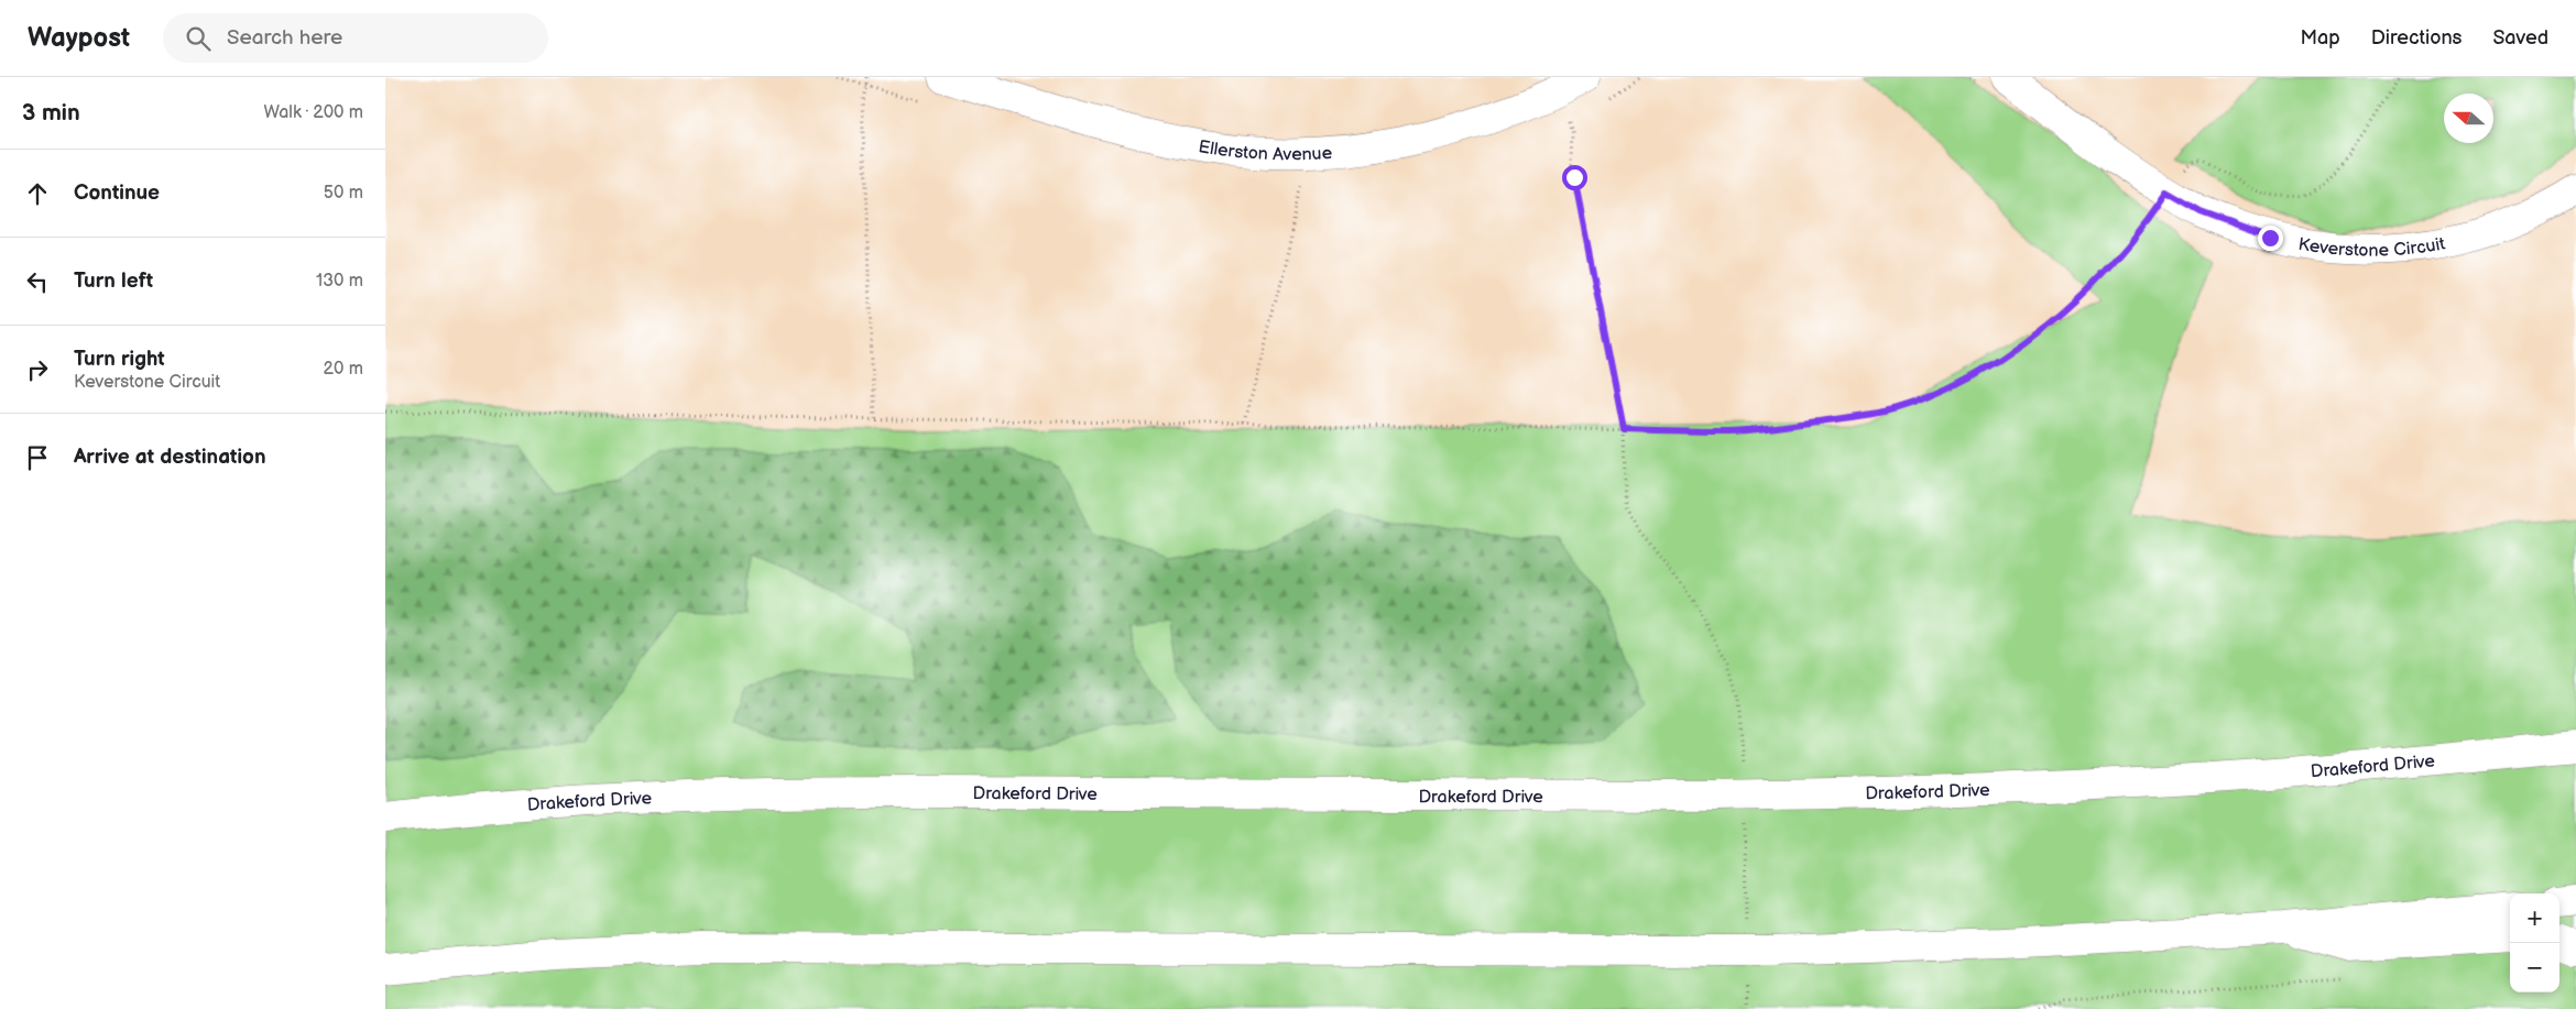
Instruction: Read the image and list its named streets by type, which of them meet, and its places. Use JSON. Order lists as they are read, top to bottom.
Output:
{
  "streets": {
    "main road": ["Ellerston Avenue", "Keverstone Circuit", "Drakeford Drive"]
  },
  "north": "left",
  "page": {
    "header": "Waypost",
    "search": "Search here",
    "nav": ["Map", "Directions", "Saved"],
    "heading": ["3 min", "Walk · 200 m"],
    "list": [
      ["Continue", "50 m"],
      ["Turn left", "130 m"],
      ["Turn right", "Keverstone Circuit", "20 m"],
      "Arrive at destination"
    ],
    "map_buttons": ["+", "−"]
  }
}
